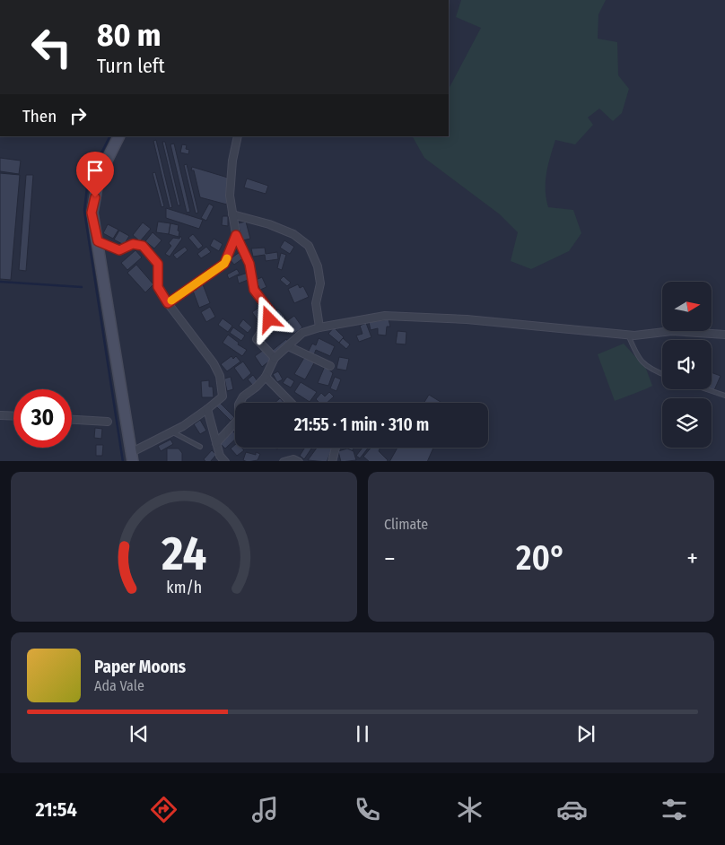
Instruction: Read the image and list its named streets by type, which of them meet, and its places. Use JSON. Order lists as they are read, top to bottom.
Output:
{
  "north": "right",
  "page": {
    "turn": ["80 m", "Turn left"],
    "then": "Then",
    "limit": "30",
    "trip": "21:55 · 1 min · 310 m",
    "tile": "Climate",
    "heat": ["−", "20°", "+"],
    "song": ["Paper Moons", "Ada Vale"],
    "tabs": "21:54",
    "gauge": ["24", "km/h"]
  }
}
